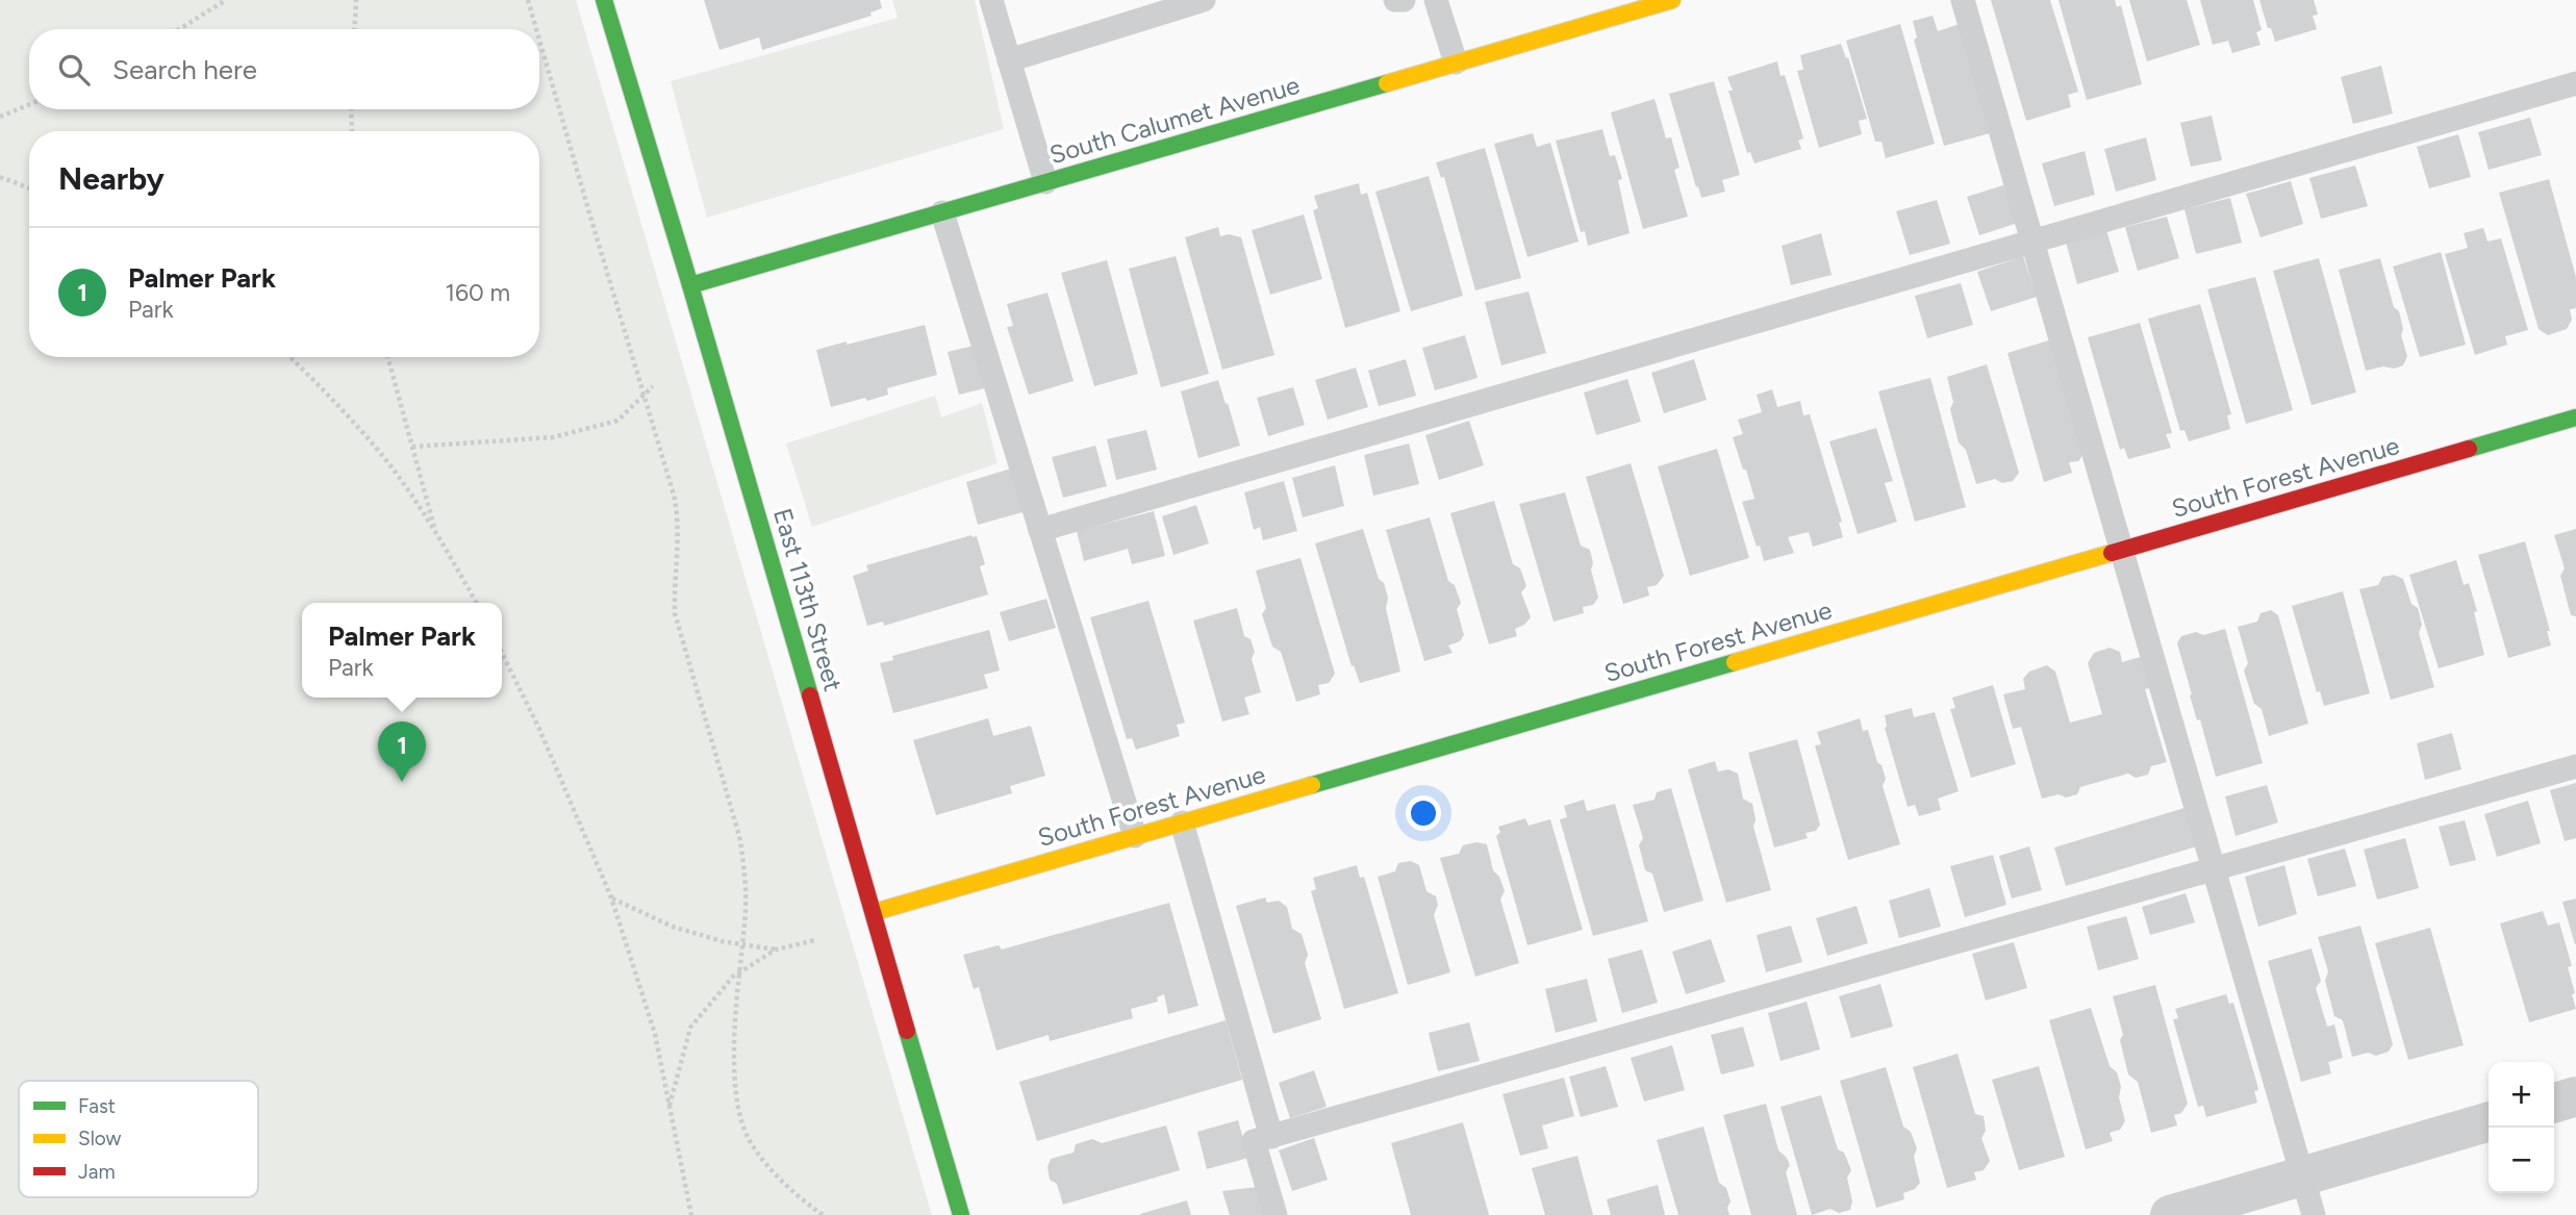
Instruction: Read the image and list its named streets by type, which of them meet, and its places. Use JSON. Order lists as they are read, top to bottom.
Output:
{
  "streets": {
    "street": ["South Calumet Avenue", "South Forest Avenue", "East 113th Street"]
  },
  "crossings": [
    ["South Calumet Avenue", "East 113th Street"],
    ["South Forest Avenue", "East 113th Street"]
  ],
  "legend": ["Fast", "Slow", "Jam"],
  "page": {
    "search": "Search here",
    "heading": "Nearby",
    "list": [
      {
        "mark": "1",
        "name": "Palmer Park",
        "note": "Park",
        "value": "160 m"
      }
    ],
    "popup": ["Palmer Park", "Park"],
    "pins": "1",
    "map_buttons": ["+", "−"]
  }
}
